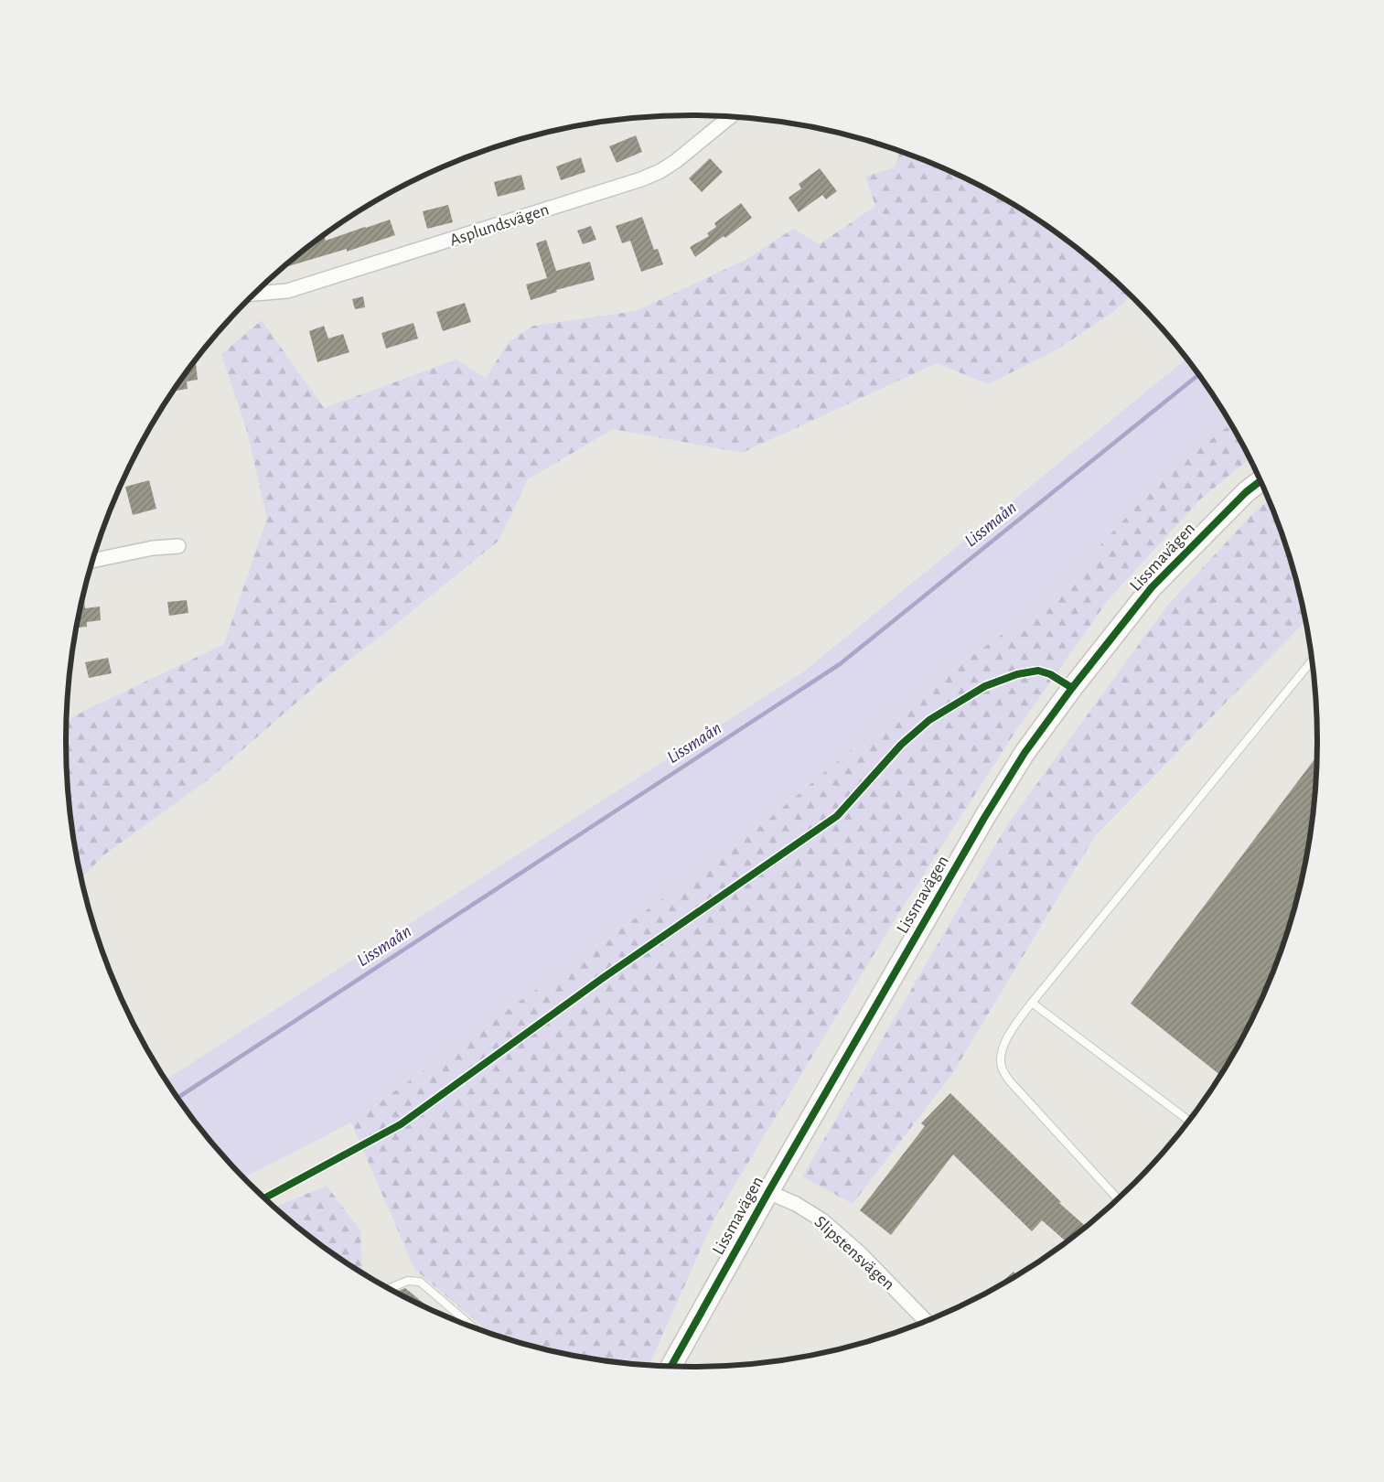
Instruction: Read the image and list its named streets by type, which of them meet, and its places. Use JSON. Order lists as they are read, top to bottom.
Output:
{
  "streets": {
    "street": ["Asplundsvägen", "Lissmavägen", "Slipstensvägen"]
  },
  "crossings": [
    ["Lissmavägen", "Slipstensvägen"]
  ],
  "water": ["Lissmaån"]
}
